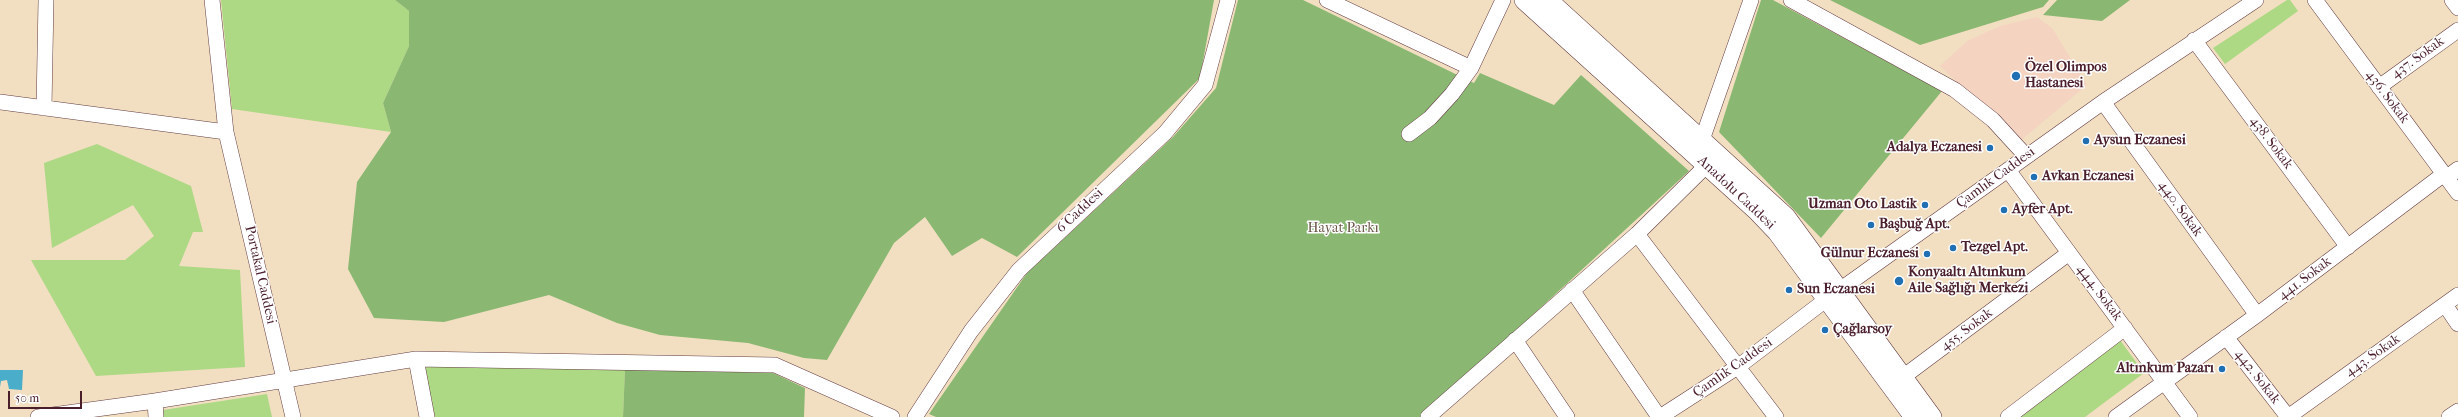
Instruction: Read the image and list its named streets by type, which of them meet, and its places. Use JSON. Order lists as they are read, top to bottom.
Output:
{
  "streets": {
    "main road": ["Anadolu Caddesi"],
    "street": [
      "437. Sokak",
      "436. Sokak",
      "438. Sokak",
      "Çamlık Caddesi",
      "440. Sokak",
      "6 Caddesi",
      "Portakal Caddesi",
      "441. Sokak",
      "444. Sokak",
      "455. Sokak",
      "443. Sokak",
      "442. Sokak"
    ]
  },
  "crossings": [
    ["437. Sokak", "436. Sokak"],
    ["436. Sokak", "441. Sokak"],
    ["438. Sokak", "Çamlık Caddesi"],
    ["438. Sokak", "441. Sokak"],
    ["Çamlık Caddesi", "Anadolu Caddesi"],
    ["Çamlık Caddesi", "440. Sokak"],
    ["Çamlık Caddesi", "444. Sokak"],
    ["Anadolu Caddesi", "455. Sokak"],
    ["440. Sokak", "441. Sokak"],
    ["441. Sokak", "444. Sokak"],
    ["441. Sokak", "442. Sokak"],
    ["444. Sokak", "455. Sokak"],
    ["443. Sokak", "442. Sokak"]
  ],
  "parks": ["Hayat Parkı"],
  "places": [
    "Özel Olimpos Hastanesi",
    "Aysun Eczanesi",
    "Adalya Eczanesi",
    "Avkan Eczanesi",
    "Uzman Oto Lastik",
    "Ayfer Apt.",
    "Başbuğ Apt.",
    "Tezgel Apt.",
    "Gülnur Eczanesi",
    "Konyaaltı Altınkum Aile Sağlığı Merkezi",
    "Sun Eczanesi",
    "Çağlarsoy",
    "Altınkum Pazarı"
  ],
  "scale_bar": "50 m"
}
